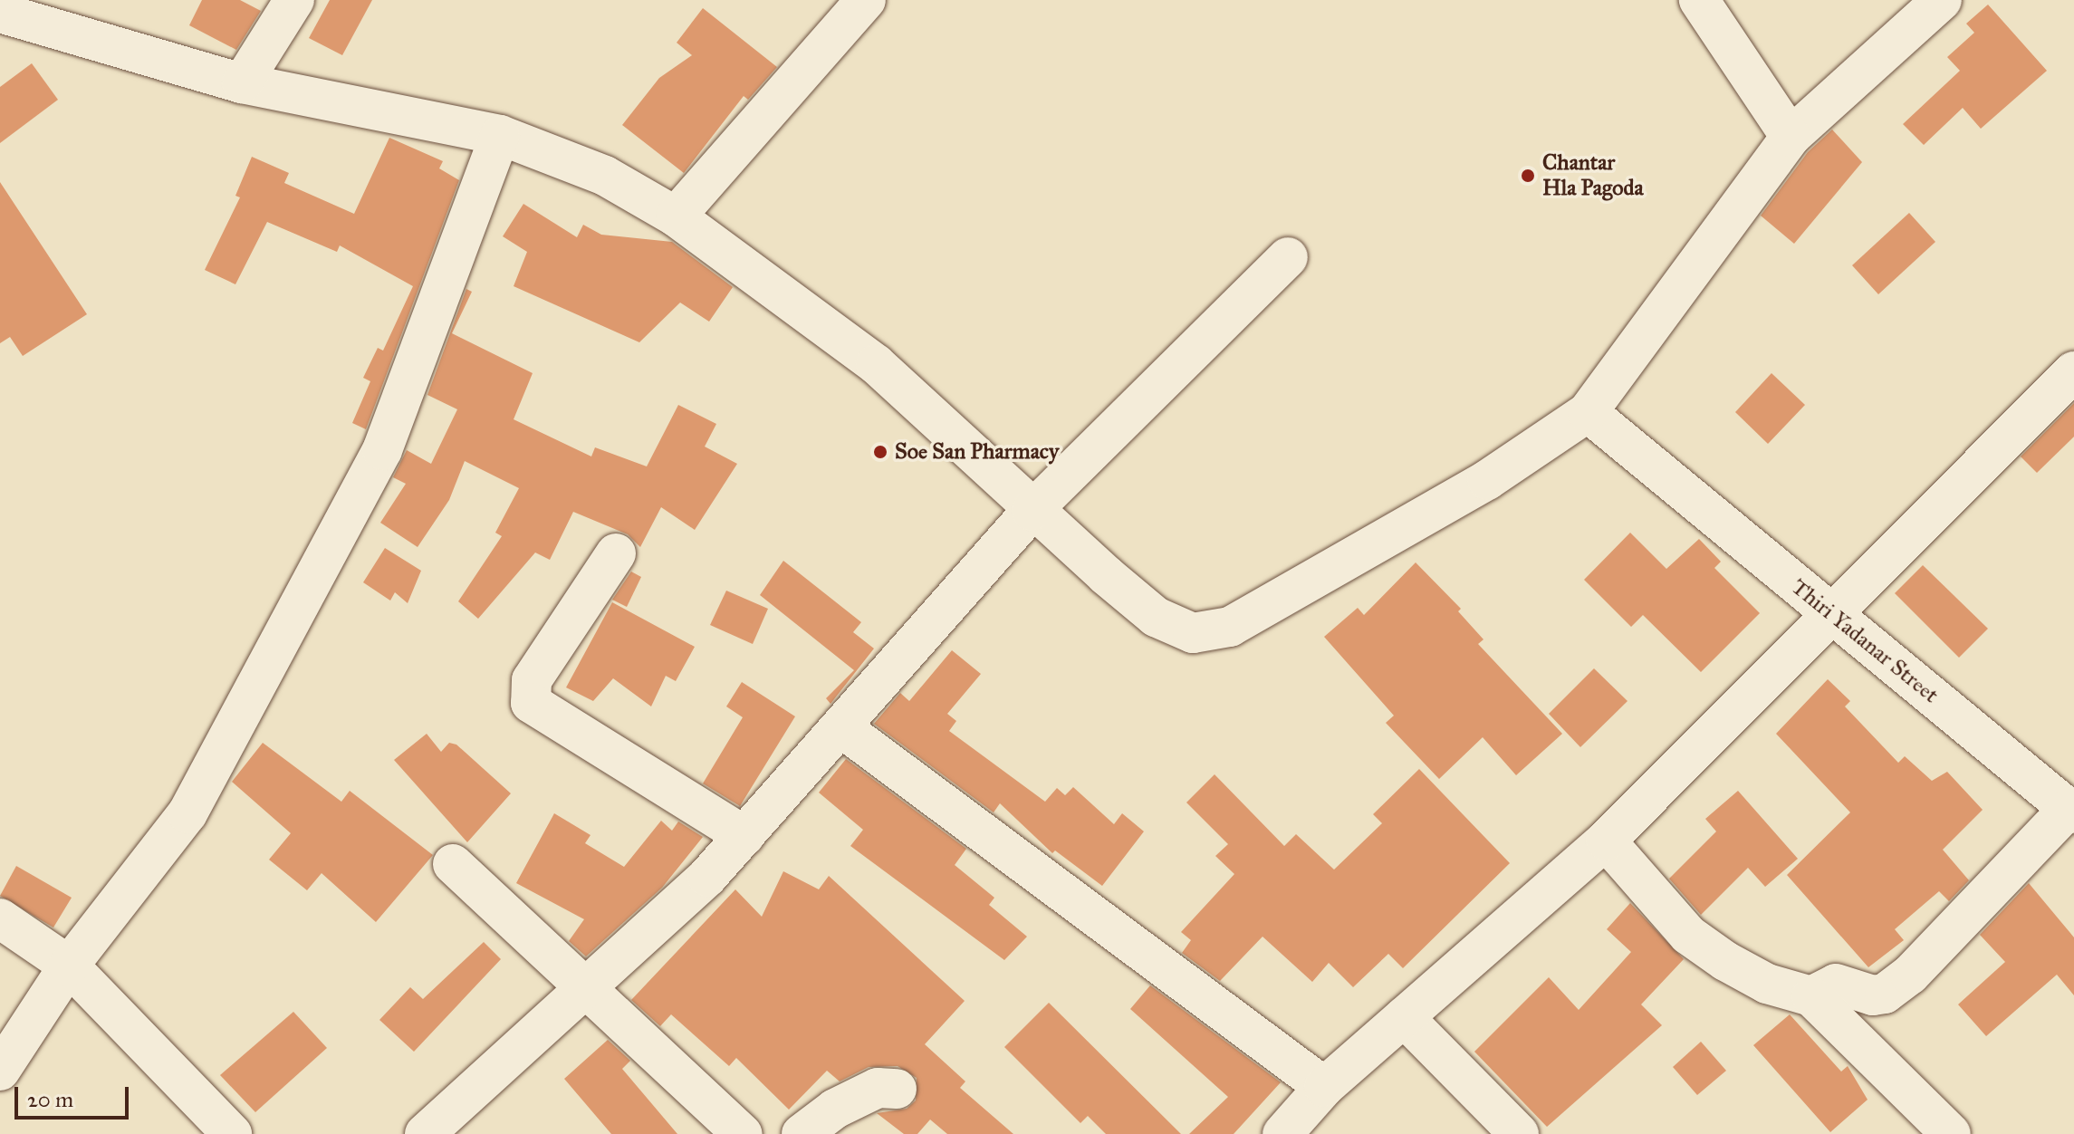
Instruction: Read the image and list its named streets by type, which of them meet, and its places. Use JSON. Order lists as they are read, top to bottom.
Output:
{
  "streets": {
    "street": ["Thiri Yadanar Street"]
  },
  "places": ["Chantar Hla Pagoda", "Soe San Pharmacy"],
  "scale_bar": "20 m"
}
